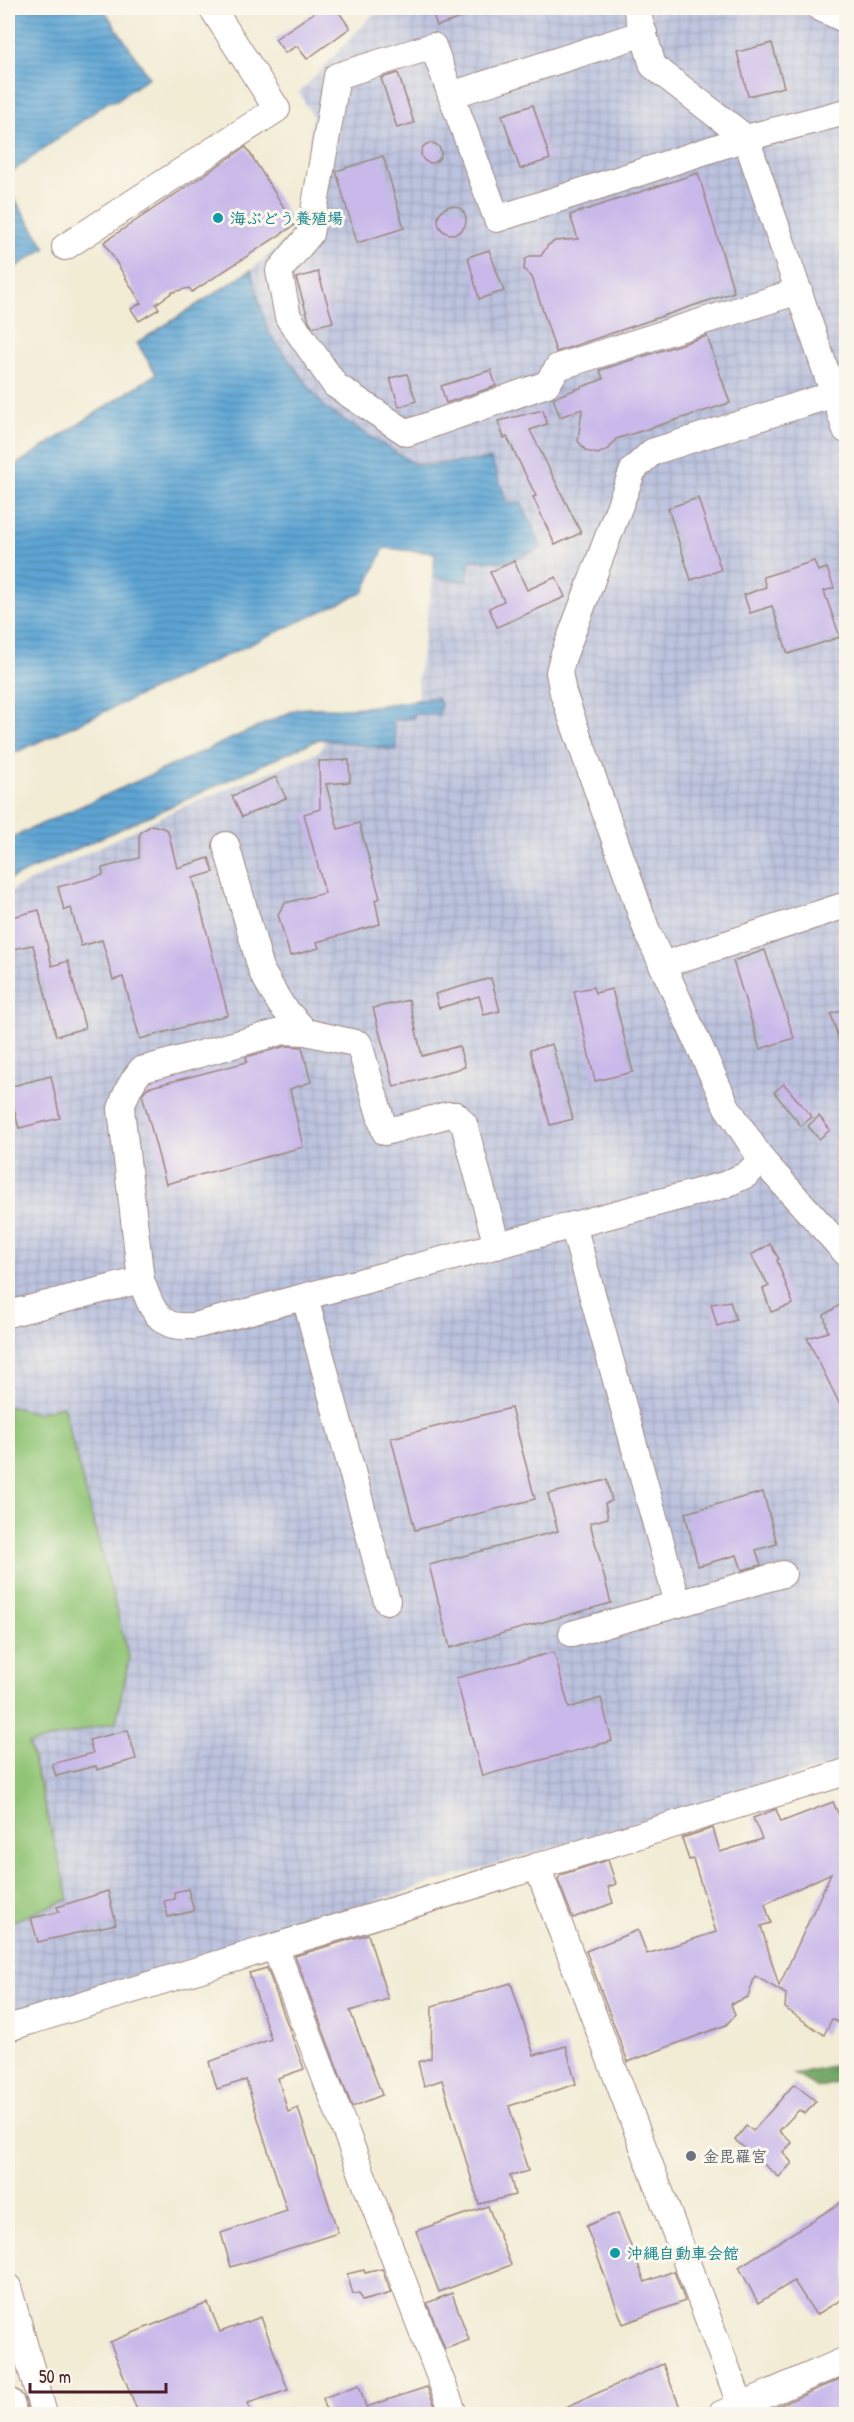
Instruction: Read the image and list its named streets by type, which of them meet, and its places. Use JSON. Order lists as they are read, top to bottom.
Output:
{
  "places": ["海ぶどう養殖場", "金毘羅宮", "沖縄自動車会館"],
  "scale_bar": "50 m"
}
